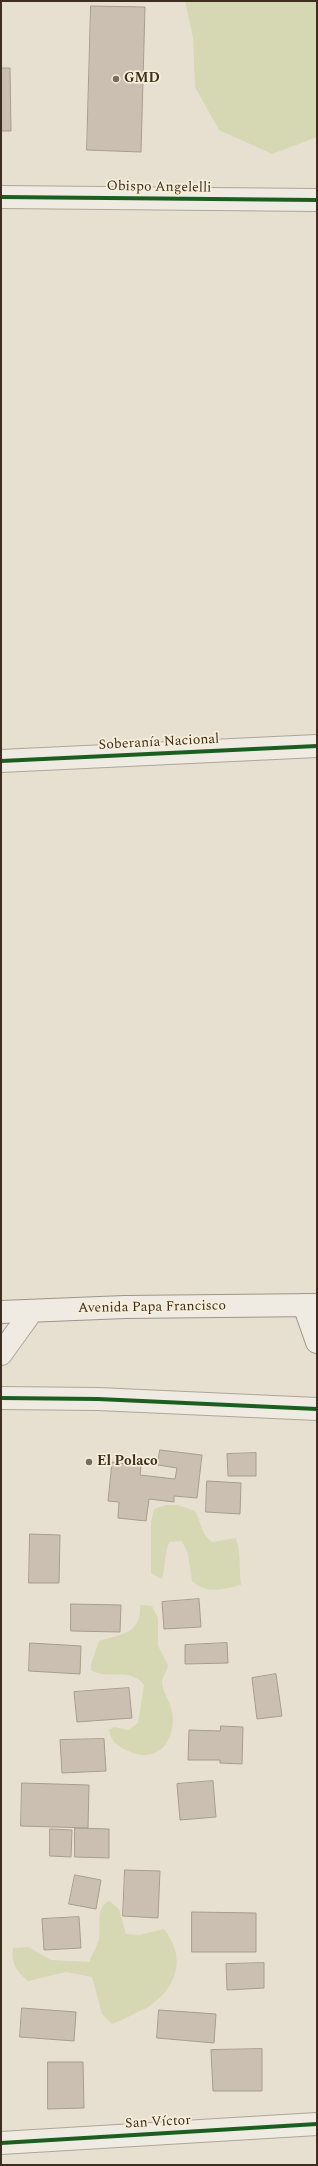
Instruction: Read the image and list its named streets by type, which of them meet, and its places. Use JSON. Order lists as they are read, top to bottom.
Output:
{
  "streets": {
    "street": [
      "Obispo Angelelli",
      "Soberanía Nacional",
      "Avenida Papa Francisco",
      "San Víctor"
    ]
  },
  "places": ["GMD", "El Polaco"]
}
